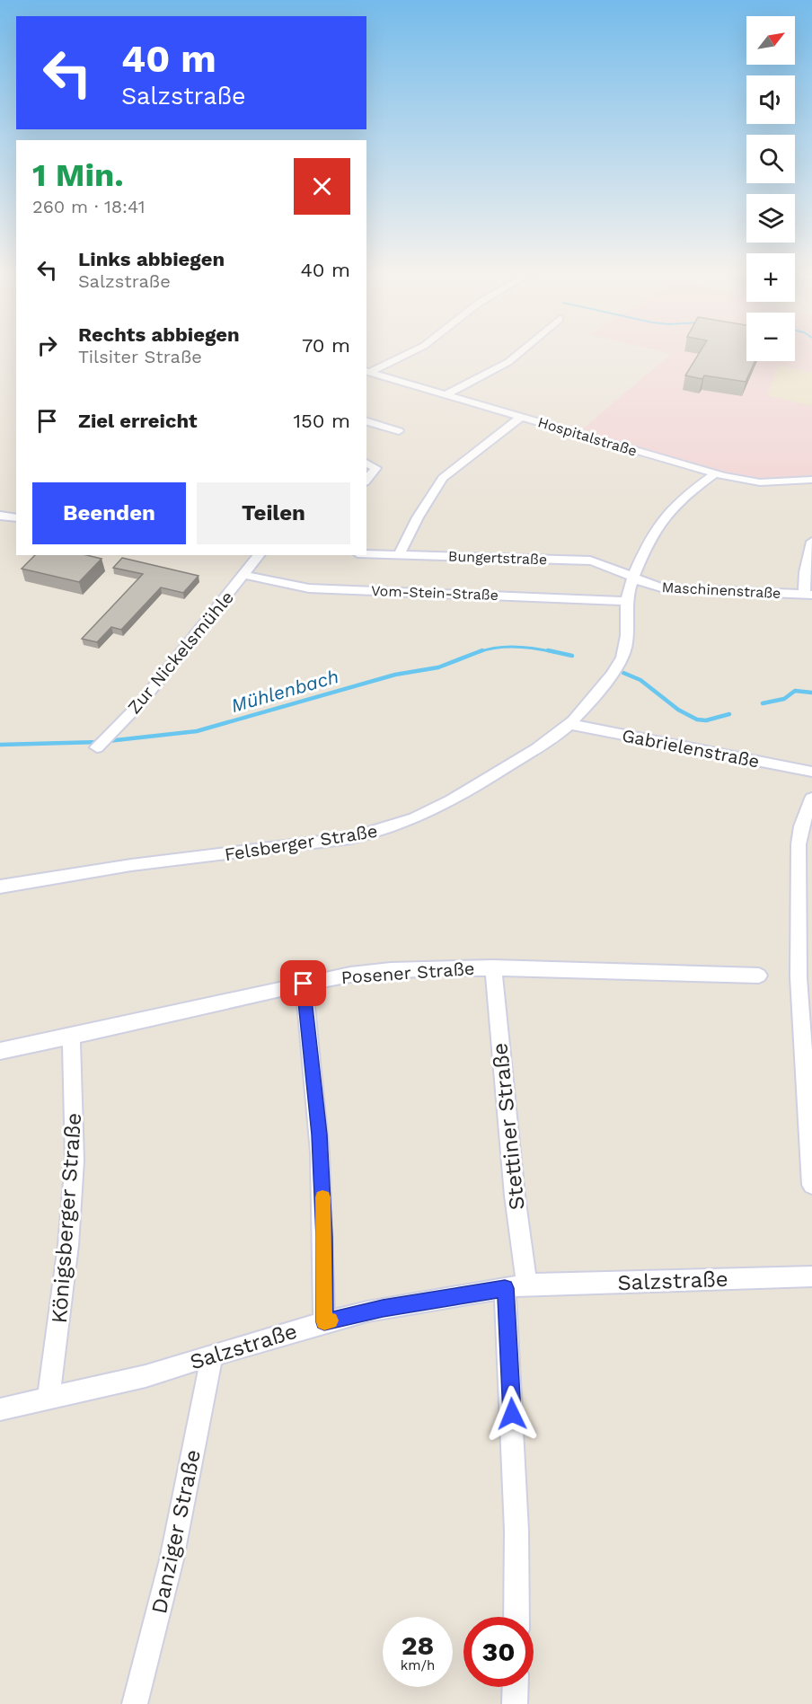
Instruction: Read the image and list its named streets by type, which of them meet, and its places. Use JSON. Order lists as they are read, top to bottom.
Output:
{
  "streets": {
    "street": [
      "Hospitalstraße",
      "Bungertstraße",
      "Maschinenstraße",
      "Vom-Stein-Straße",
      "Zur Nickelsmühle",
      "Gabrielenstraße",
      "Felsberger Straße",
      "Posener Straße",
      "Stettiner Straße",
      "Königsberger Straße",
      "Salzstraße",
      "Danziger Straße"
    ]
  },
  "crossings": [
    ["Hospitalstraße", "Felsberger Straße"],
    ["Bungertstraße", "Maschinenstraße"],
    ["Bungertstraße", "Felsberger Straße"],
    ["Maschinenstraße", "Felsberger Straße"],
    ["Vom-Stein-Straße", "Zur Nickelsmühle"],
    ["Vom-Stein-Straße", "Felsberger Straße"],
    ["Gabrielenstraße", "Felsberger Straße"],
    ["Posener Straße", "Stettiner Straße"],
    ["Posener Straße", "Königsberger Straße"],
    ["Stettiner Straße", "Salzstraße"],
    ["Königsberger Straße", "Salzstraße"],
    ["Salzstraße", "Danziger Straße"]
  ],
  "water": ["Mühlenbach"],
  "north": "top right",
  "page": {
    "map_buttons": ["+", "−"],
    "turn": ["40 m", "Salzstraße"],
    "heading": ["1 Min.", "260 m · 18:41"],
    "list": [
      {
        "name": "Links abbiegen",
        "note": "Salzstraße",
        "value": "40 m"
      },
      {
        "name": "Rechts abbiegen",
        "note": "Tilsiter Straße",
        "value": "70 m"
      },
      {
        "name": "Ziel erreicht",
        "value": "150 m"
      }
    ],
    "buttons": ["Beenden", "Teilen"],
    "speed": "28 km/h",
    "limit": "30"
  }
}
